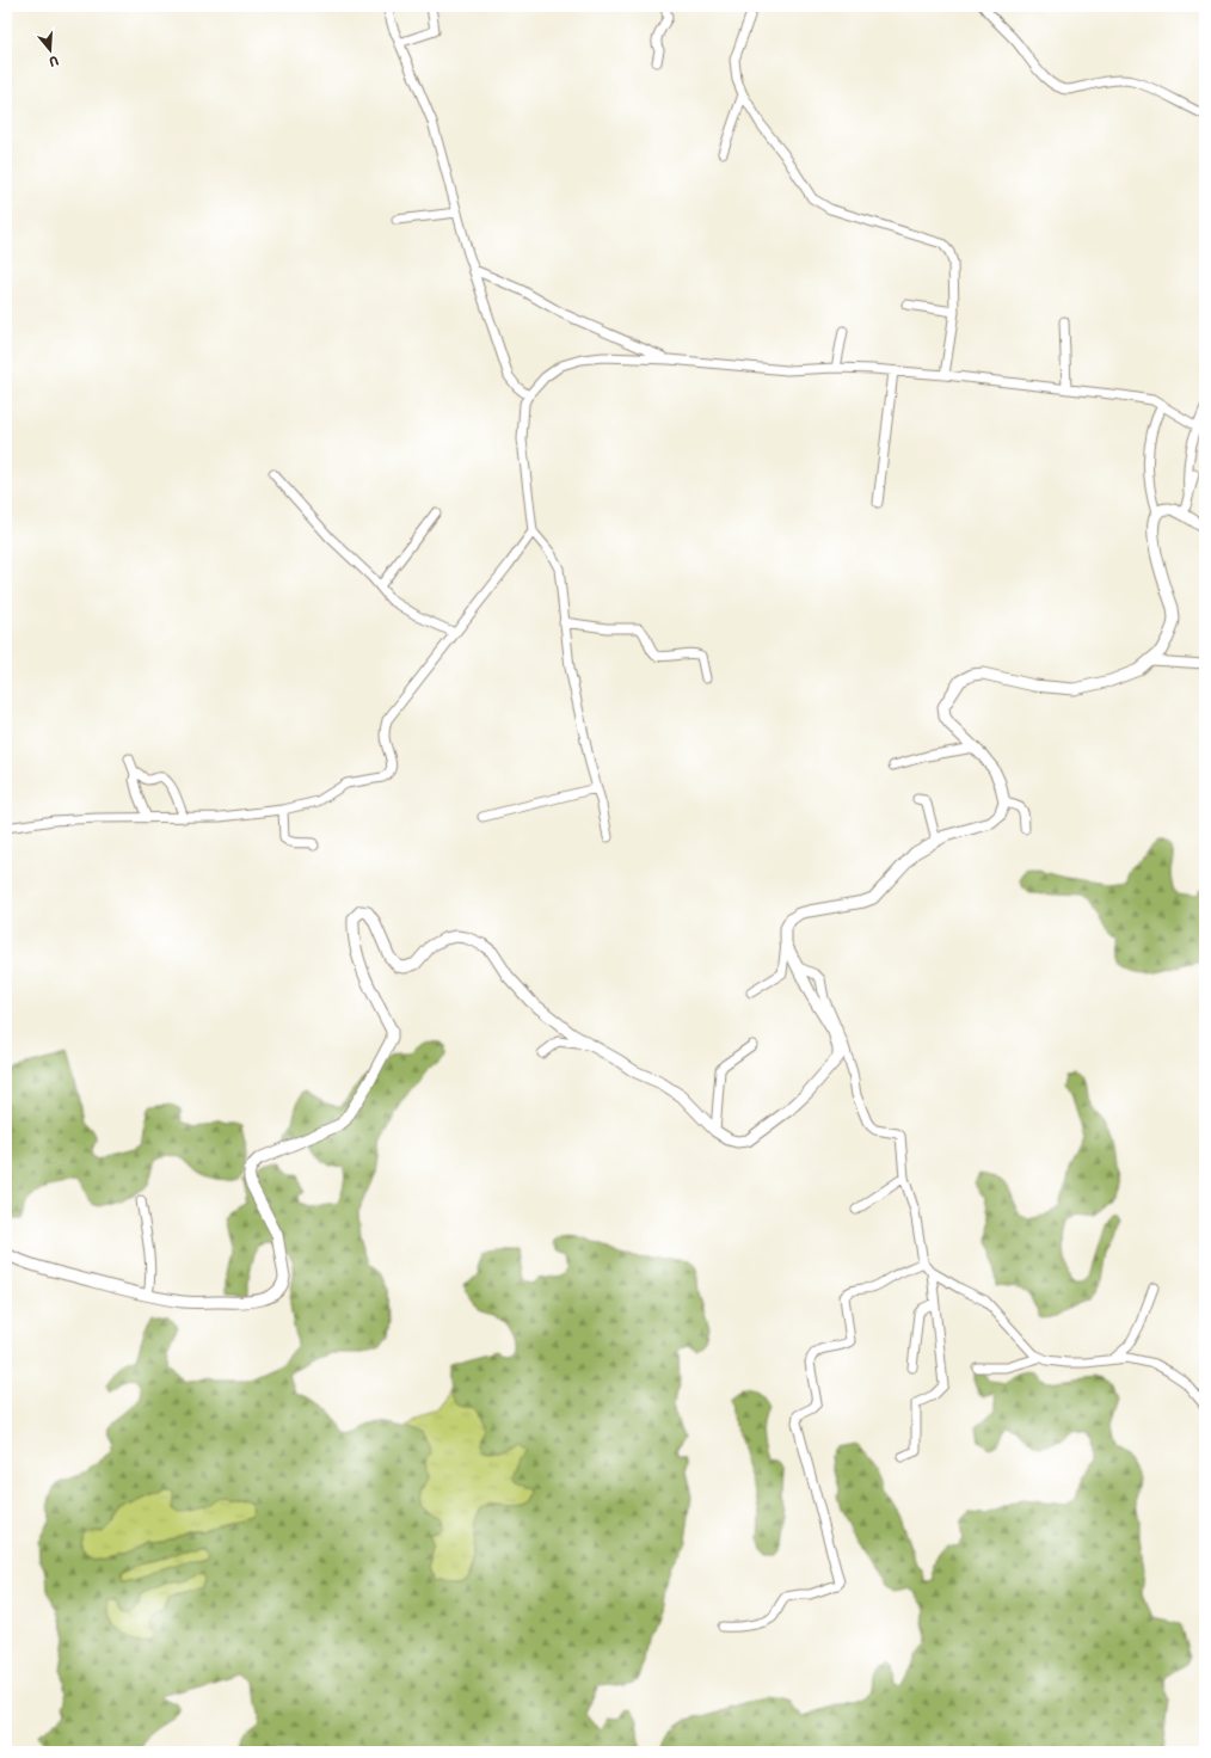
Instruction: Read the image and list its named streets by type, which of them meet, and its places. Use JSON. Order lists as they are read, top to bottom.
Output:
{
  "north": "bottom"
}
